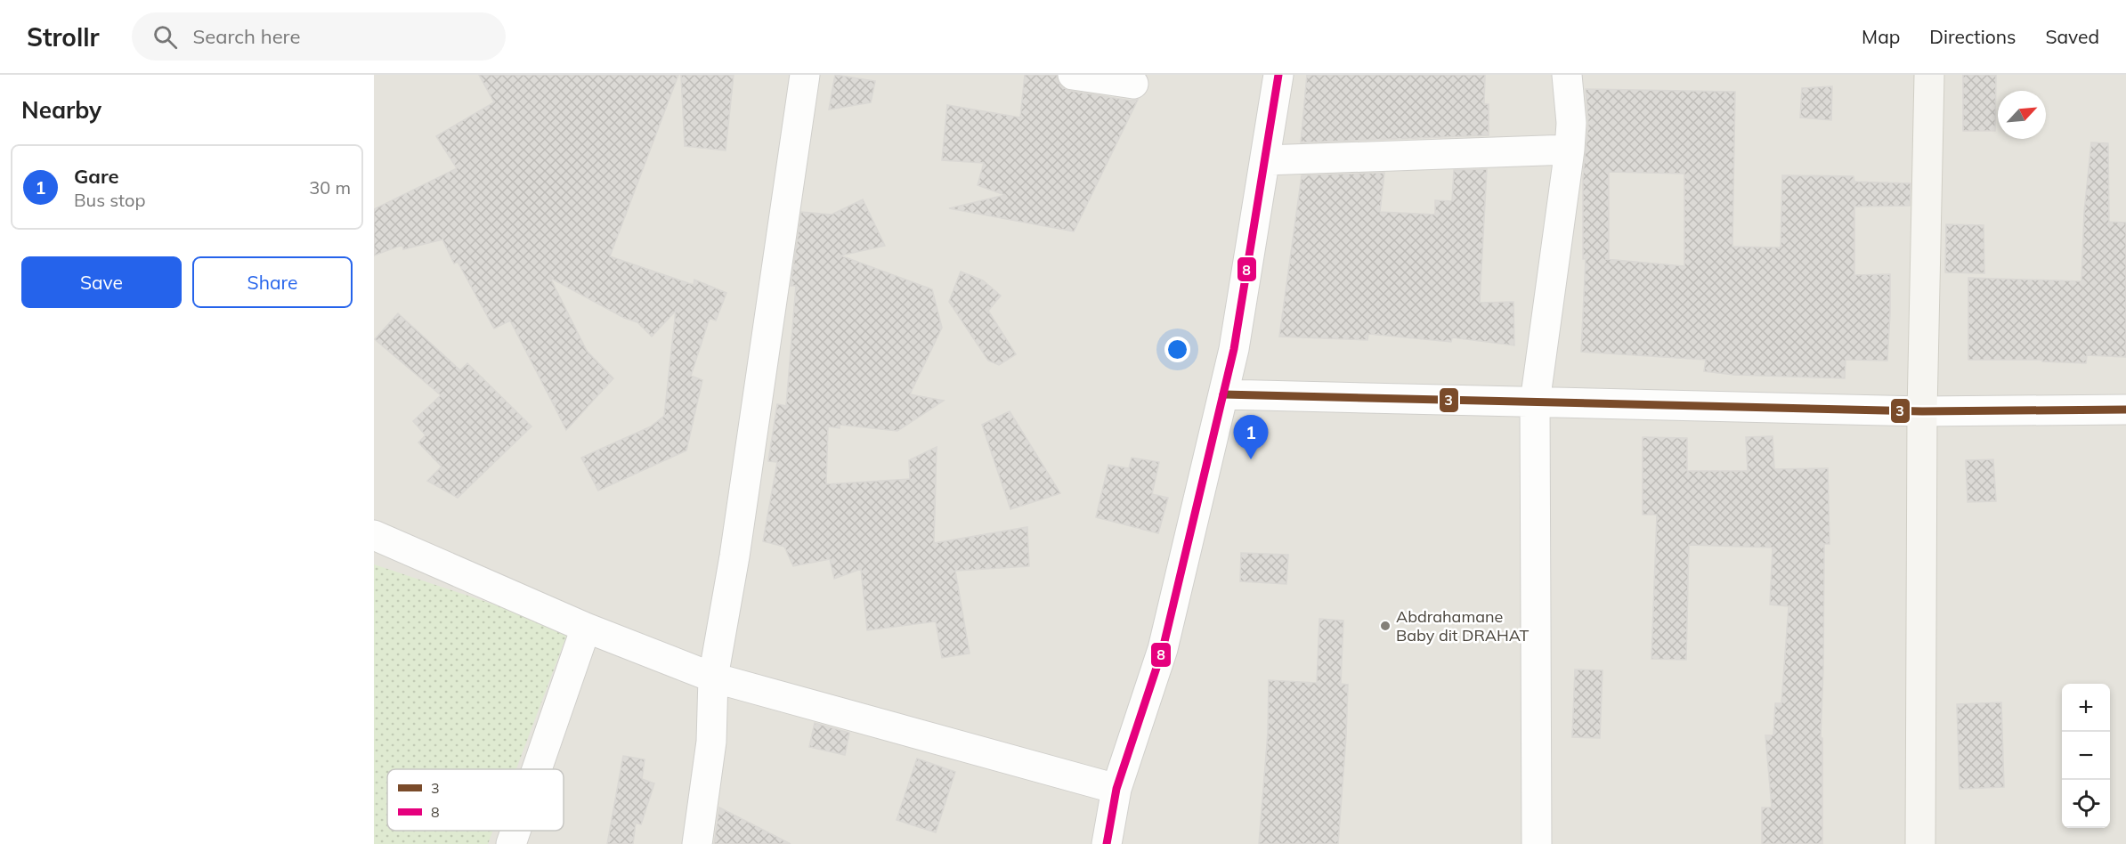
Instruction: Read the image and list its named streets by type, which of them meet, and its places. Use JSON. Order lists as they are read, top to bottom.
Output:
{
  "places": ["Abdrahamane Baby dit DRAHAT"],
  "lines": ["transit line 8", "transit line 3"],
  "legend": ["3", "8"],
  "north": "top right",
  "page": {
    "header": "Strollr",
    "search": "Search here",
    "nav": ["Map", "Directions", "Saved"],
    "heading": "Nearby",
    "list": [
      {
        "mark": "1",
        "name": "Gare",
        "note": "Bus stop",
        "value": "30 m"
      }
    ],
    "buttons": ["Save", "Share"],
    "pins": "1",
    "map_buttons": ["+", "−"]
  }
}
